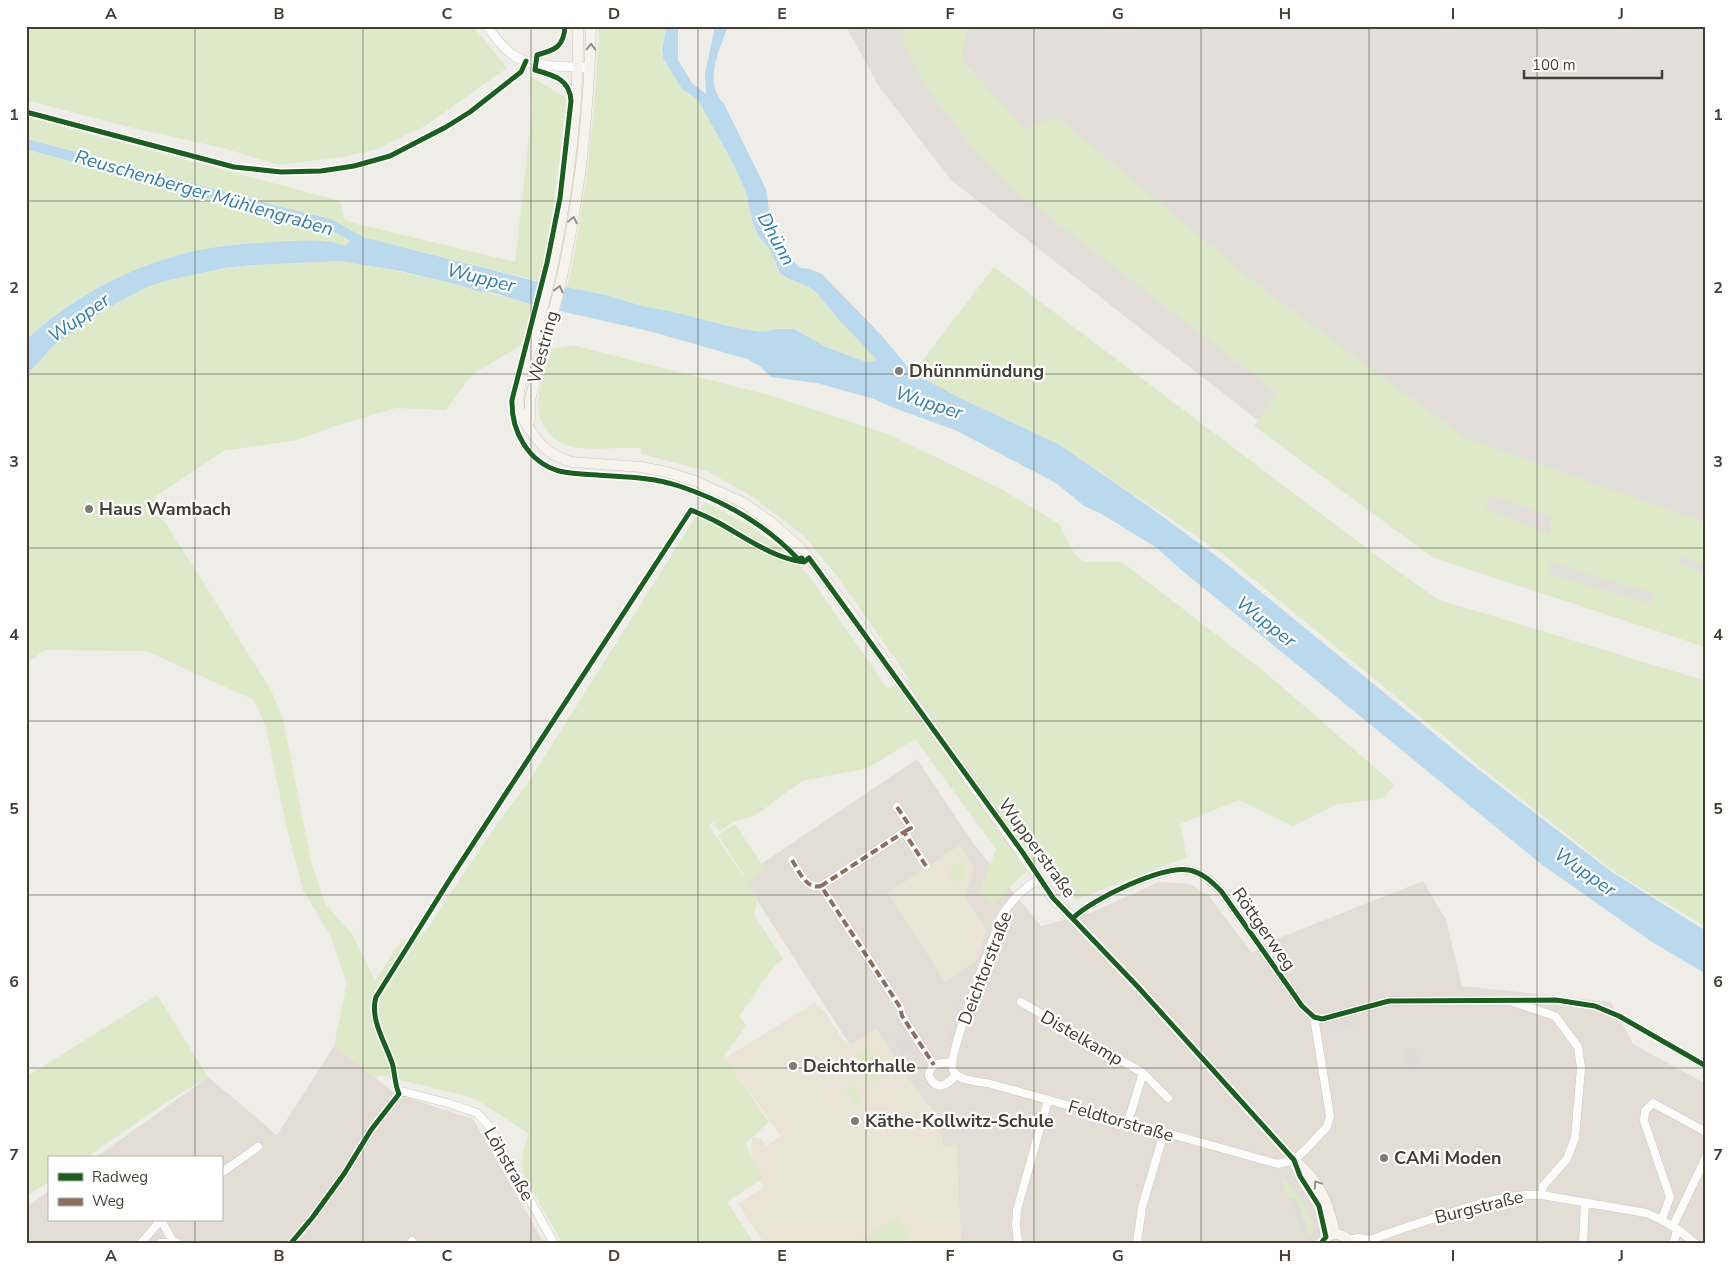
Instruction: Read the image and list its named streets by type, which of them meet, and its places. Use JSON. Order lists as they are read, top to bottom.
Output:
{
  "streets": {
    "main road": ["Westring", "Wupperstraße"],
    "street": [
      "Röttgerweg",
      "Deichtorstraße",
      "Distelkamp",
      "Feldtorstraße",
      "Löhstraße",
      "Burgstraße"
    ]
  },
  "crossings": [
    ["Westring", "Wupperstraße"],
    ["Wupperstraße", "Röttgerweg"],
    ["Wupperstraße", "Deichtorstraße"],
    ["Wupperstraße", "Feldtorstraße"],
    ["Deichtorstraße", "Feldtorstraße"],
    ["Distelkamp", "Feldtorstraße"]
  ],
  "water": ["Reuschenberger Mühlengraben", "Dhünn", "Wupper"],
  "places": [
    "Dhünnmündung",
    "Haus Wambach",
    "Deichtorhalle",
    "Käthe-Kollwitz-Schule",
    "CAMi Moden"
  ],
  "legend": ["Radweg", "Weg"],
  "scale_bar": "100 m",
  "grid": {
    "columns": [
      "A",
      "B",
      "C",
      "D",
      "E",
      "F",
      "G",
      "H",
      "I",
      "J"
    ],
    "rows": [
      "1",
      "2",
      "3",
      "4",
      "5",
      "6",
      "7"
    ]
  }
}
